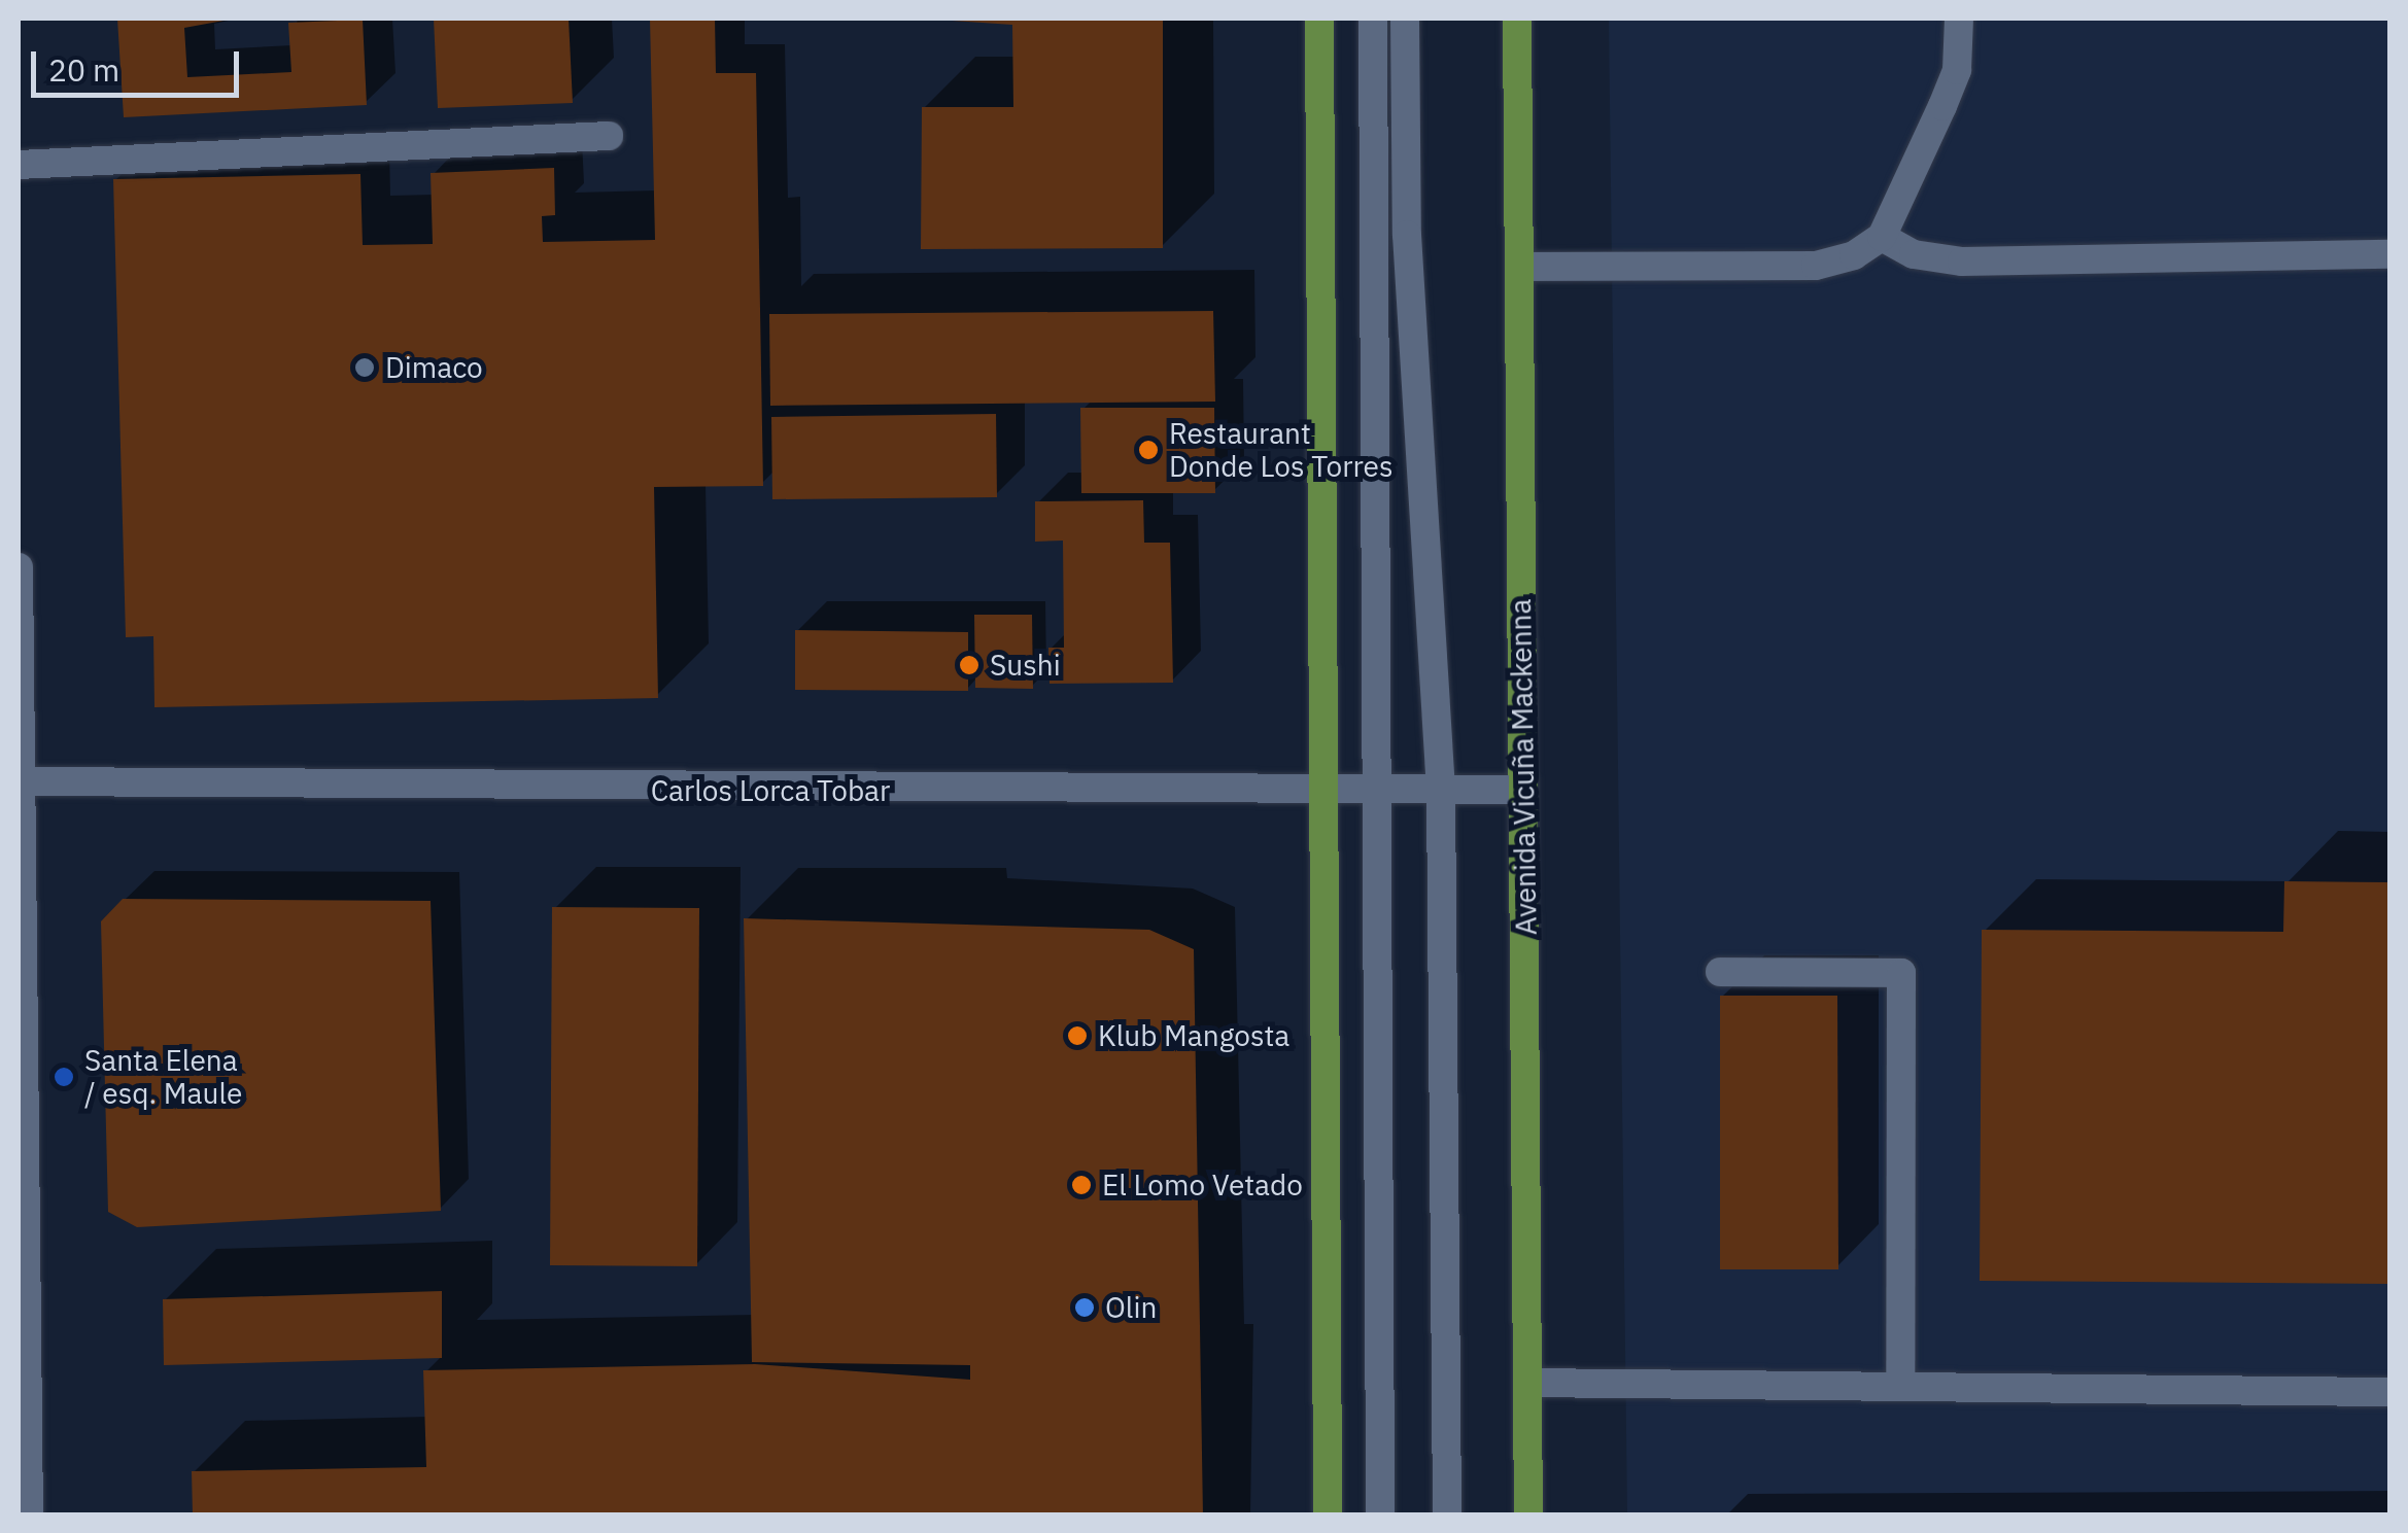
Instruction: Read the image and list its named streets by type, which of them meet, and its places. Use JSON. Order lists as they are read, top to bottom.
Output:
{
  "streets": {
    "main road": ["Avenida Vicuña Mackenna"],
    "street": ["Carlos Lorca Tobar"]
  },
  "crossings": [
    ["Avenida Vicuña Mackenna", "Carlos Lorca Tobar"]
  ],
  "places": [
    "Dimaco",
    "Restaurant Donde Los Torres",
    "Sushi",
    "Klub Mangosta",
    "Santa Elena / esq. Maule",
    "El Lomo Vetado",
    "Olin"
  ],
  "scale_bar": "20 m"
}
